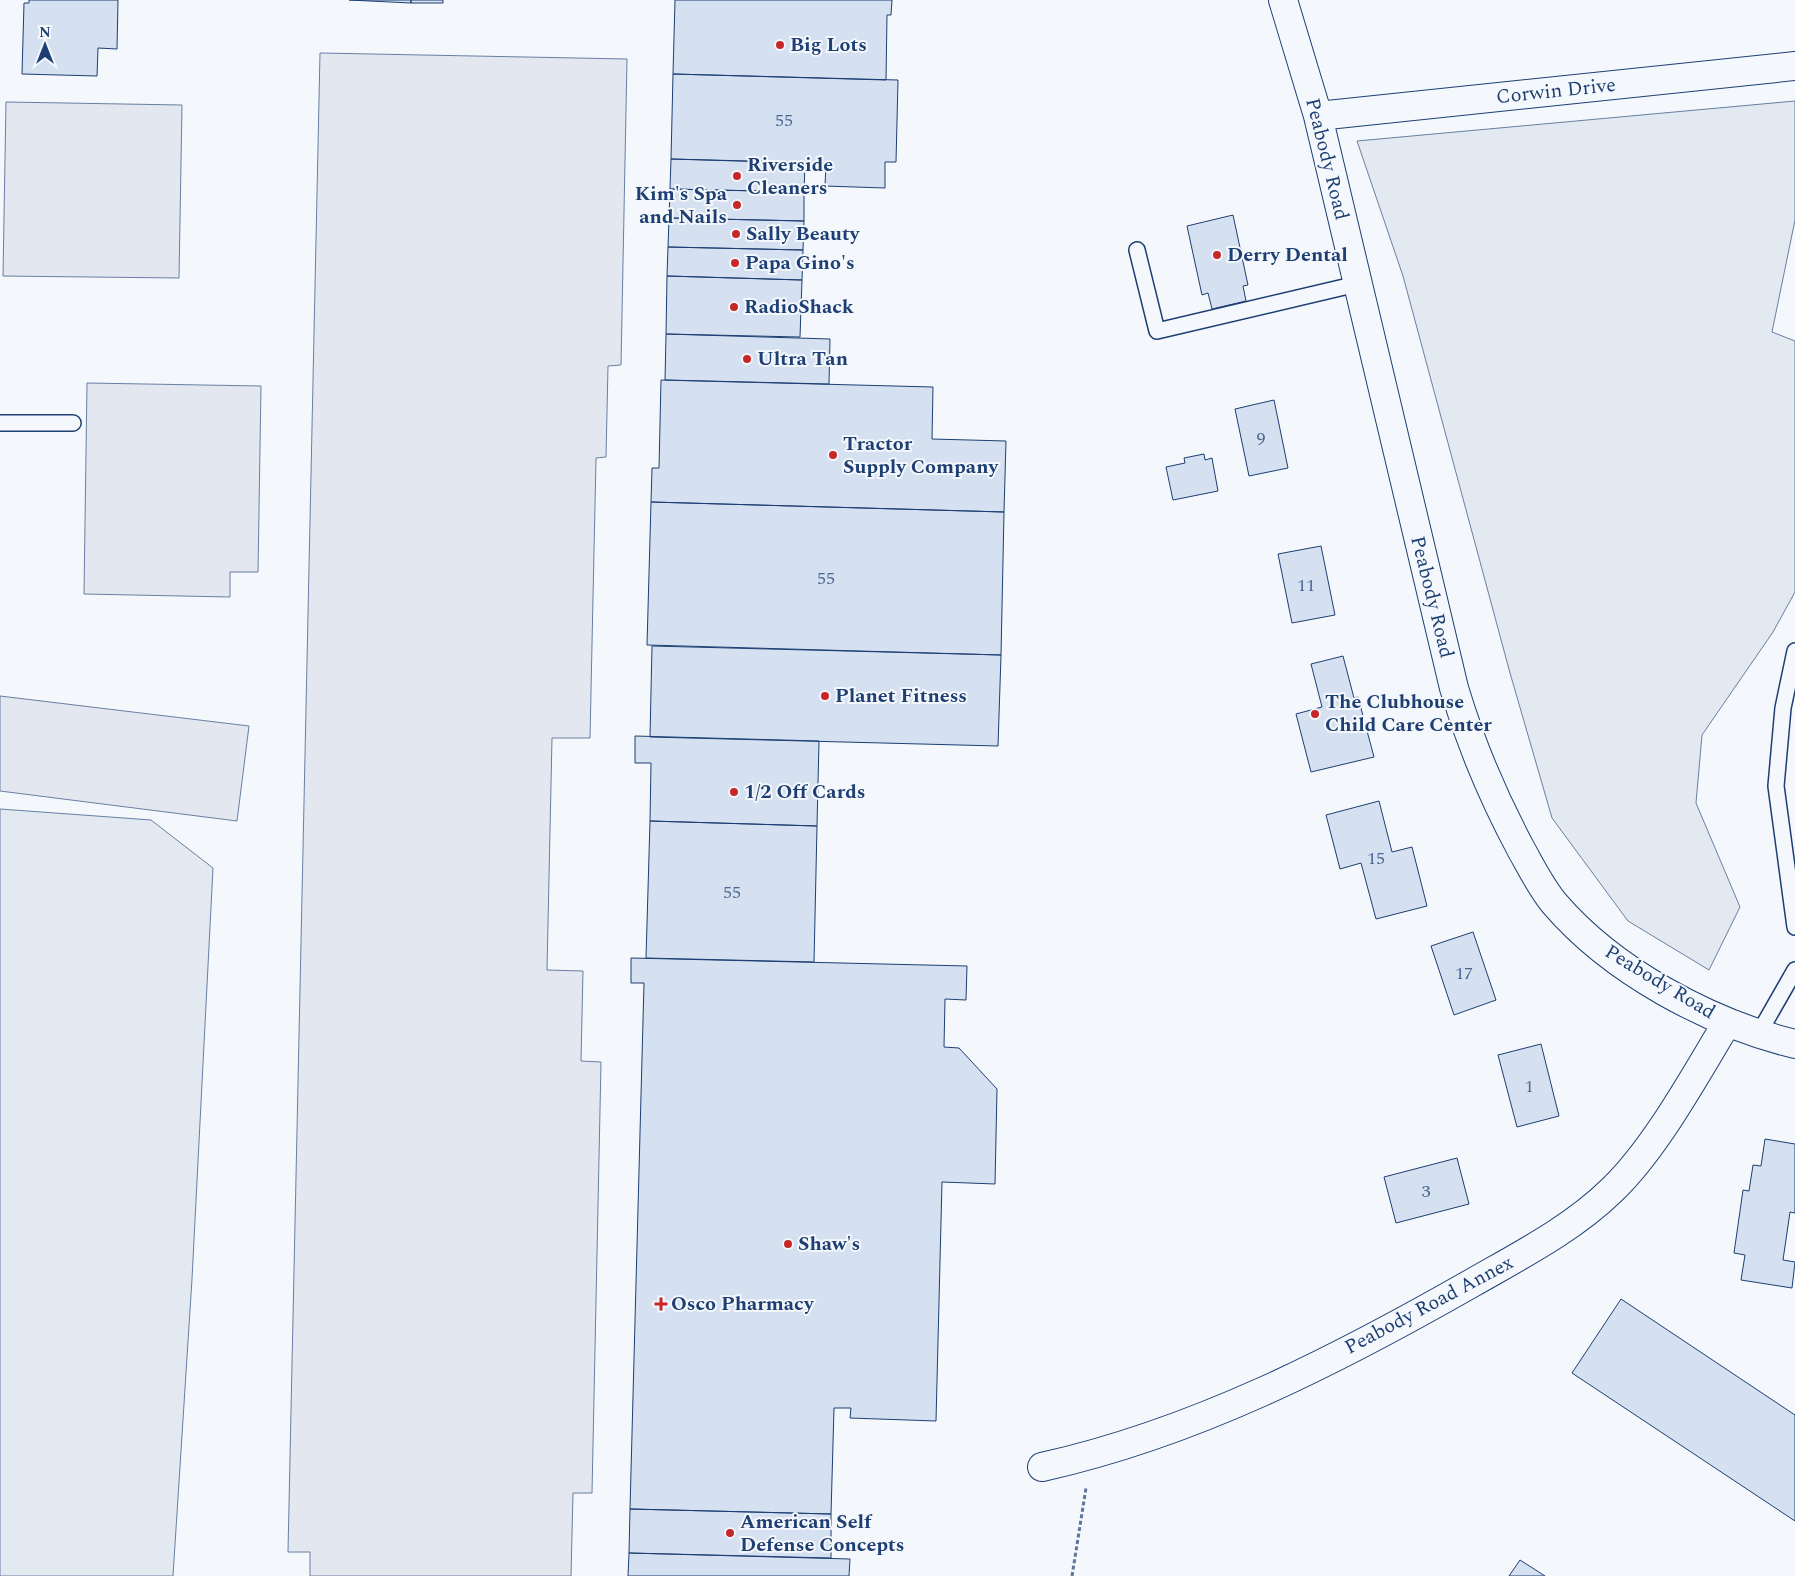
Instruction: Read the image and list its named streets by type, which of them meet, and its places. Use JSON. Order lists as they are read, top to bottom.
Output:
{
  "streets": {
    "street": ["Corwin Drive", "Peabody Road", "Peabody Road Annex"]
  },
  "crossings": [
    ["Corwin Drive", "Peabody Road"],
    ["Peabody Road", "Peabody Road Annex"]
  ],
  "places": {
    "other": [
      "Big Lots",
      "Riverside Cleaners",
      "Kim's Spa and Nails",
      "Sally Beauty",
      "Derry Dental",
      "Papa Gino's",
      "RadioShack",
      "Ultra Tan",
      "Tractor Supply Company",
      "Planet Fitness",
      "The Clubhouse Child Care Center",
      "1/2 Off Cards",
      "Shaw's",
      "American Self Defense Concepts"
    ],
    "health": ["Osco Pharmacy"]
  },
  "house_numbers": [
    "55",
    "9",
    "55",
    "11",
    "15",
    "55",
    "17",
    "1",
    "3"
  ],
  "north": "top"
}
